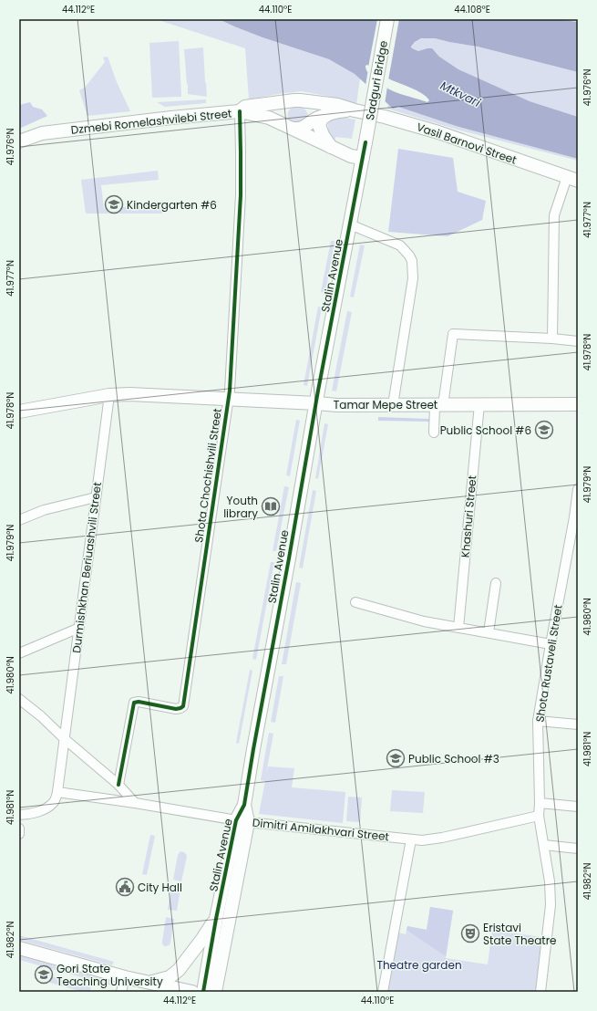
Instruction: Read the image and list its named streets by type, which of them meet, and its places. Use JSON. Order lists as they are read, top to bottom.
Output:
{
  "streets": {
    "street": [
      "Sadguri Bridge",
      "Dzmebi Romelashvilebi Street",
      "Vasil Barnovi Street",
      "Stalin Avenue",
      "Tamar Mepe Street",
      "Shota Chochishvili Street",
      "Khashuri Street",
      "Durmishkhan Beriuashvili Street",
      "Shota Rustaveli Street",
      "Dimitri Amilakhvari Street"
    ]
  },
  "crossings": [
    ["Sadguri Bridge", "Stalin Avenue"],
    ["Dzmebi Romelashvilebi Street", "Vasil Barnovi Street"],
    ["Dzmebi Romelashvilebi Street", "Stalin Avenue"],
    ["Dzmebi Romelashvilebi Street", "Shota Chochishvili Street"],
    ["Vasil Barnovi Street", "Shota Chochishvili Street"],
    ["Stalin Avenue", "Tamar Mepe Street"],
    ["Stalin Avenue", "Dimitri Amilakhvari Street"],
    ["Tamar Mepe Street", "Shota Chochishvili Street"],
    ["Tamar Mepe Street", "Khashuri Street"],
    ["Tamar Mepe Street", "Durmishkhan Beriuashvili Street"],
    ["Durmishkhan Beriuashvili Street", "Dimitri Amilakhvari Street"],
    ["Shota Rustaveli Street", "Dimitri Amilakhvari Street"]
  ],
  "water": ["Mtkvari"],
  "parks": ["Theatre garden"],
  "places": {
    "school or university": [
      "Kindergarten #6",
      "Public School #6",
      "Public School #3",
      "Gori State Teaching University"
    ],
    "library": ["Youth library"],
    "public building": ["City Hall"],
    "theatre": ["Eristavi State Theatre"]
  },
  "coordinates": [
    "44.112°E",
    "44.110°E",
    "44.108°E",
    "41.976°N",
    "41.977°N",
    "41.978°N",
    "41.979°N",
    "41.980°N",
    "41.981°N",
    "41.982°N"
  ]
}
